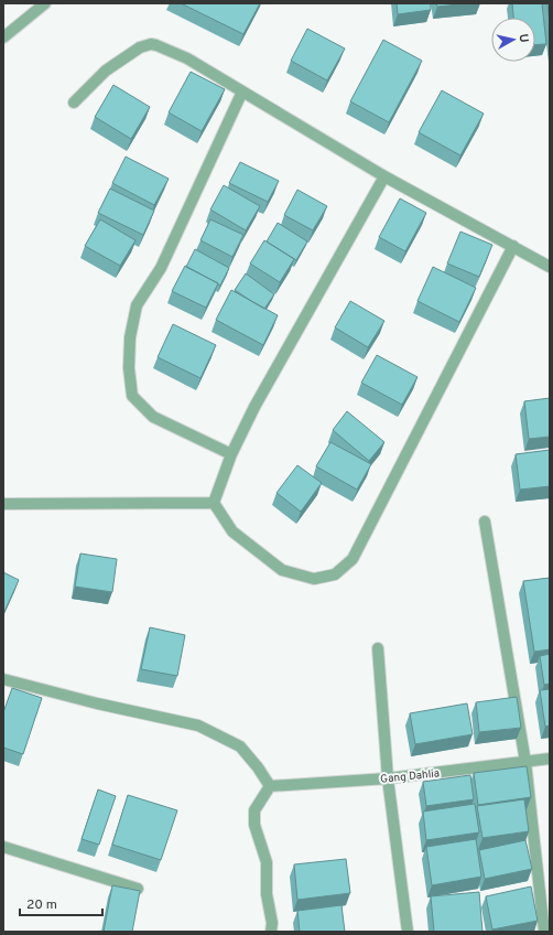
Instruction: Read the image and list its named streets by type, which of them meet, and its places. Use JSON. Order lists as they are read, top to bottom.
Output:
{
  "streets": {
    "street": ["Gang Dahlia"]
  },
  "scale_bar": "20 m",
  "north": "right"
}
